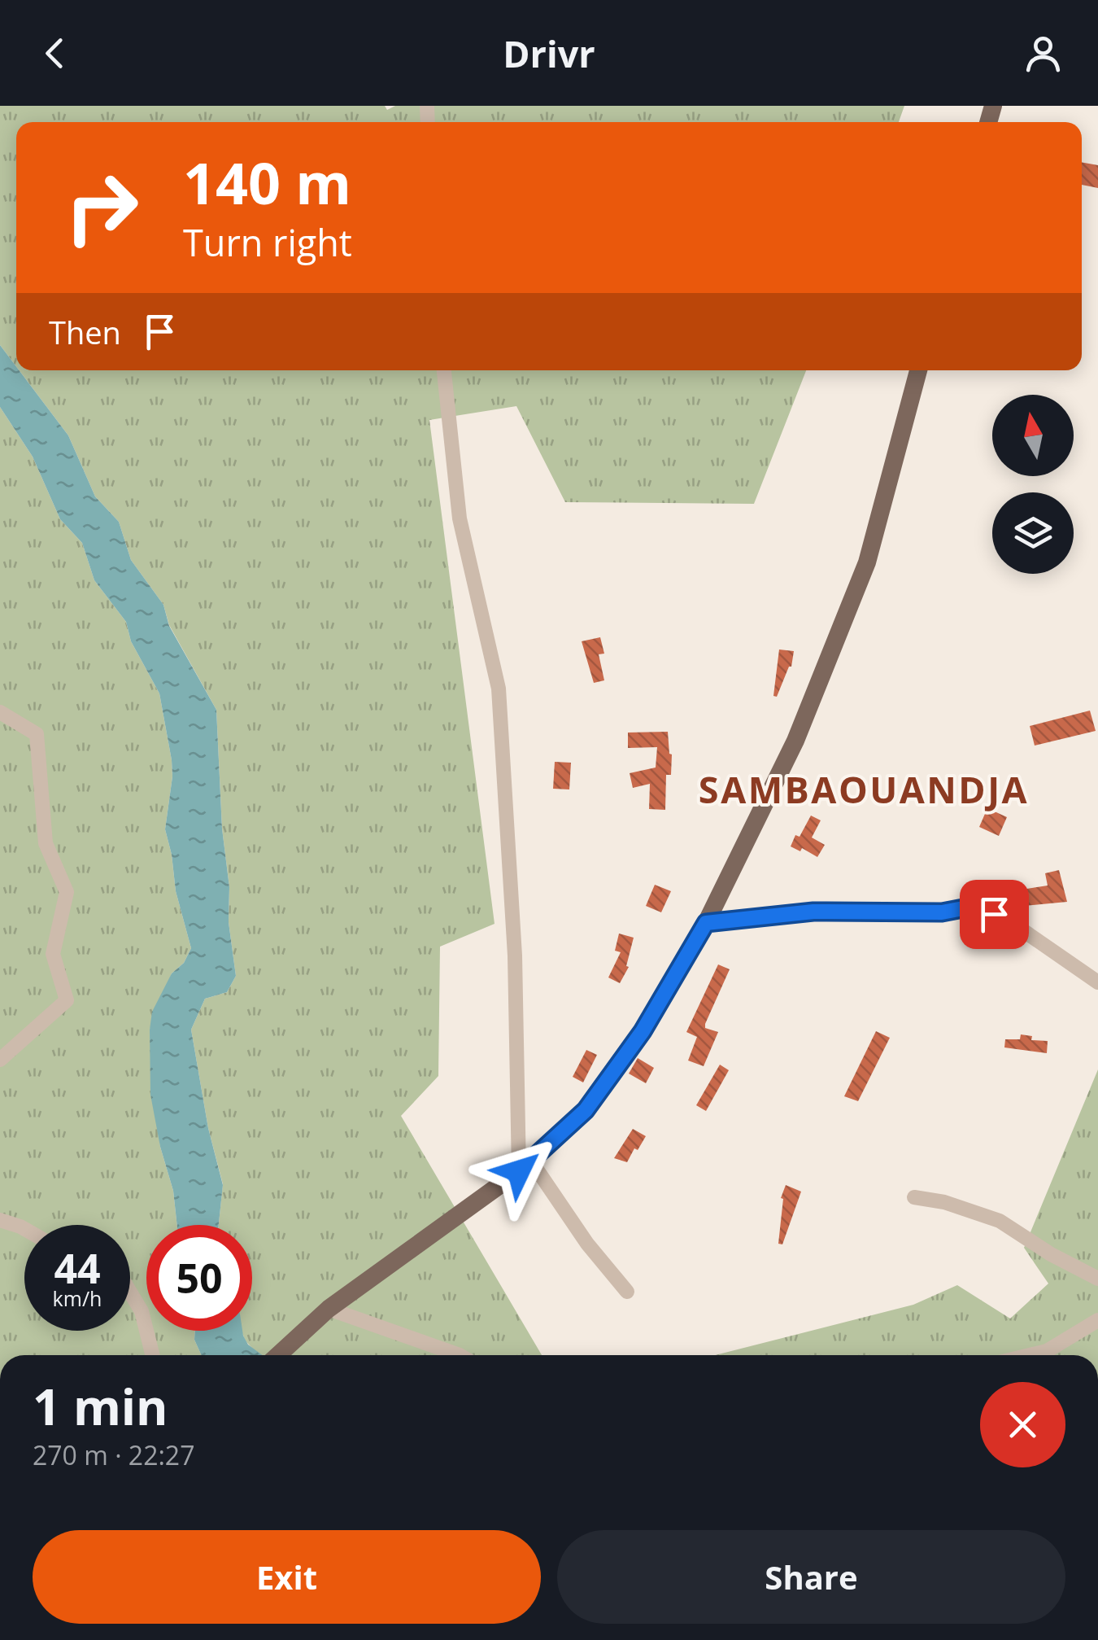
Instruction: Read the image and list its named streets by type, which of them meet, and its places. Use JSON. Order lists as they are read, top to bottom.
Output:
{
  "districts": ["SAMBAOUANDJA"],
  "north": "top",
  "page": {
    "header": "Drivr",
    "turn": ["140 m", "Turn right"],
    "then": "Then",
    "speed": "44 km/h",
    "limit": "50",
    "heading": ["1 min", "270 m · 22:27"],
    "buttons": ["Exit", "Share"]
  }
}
